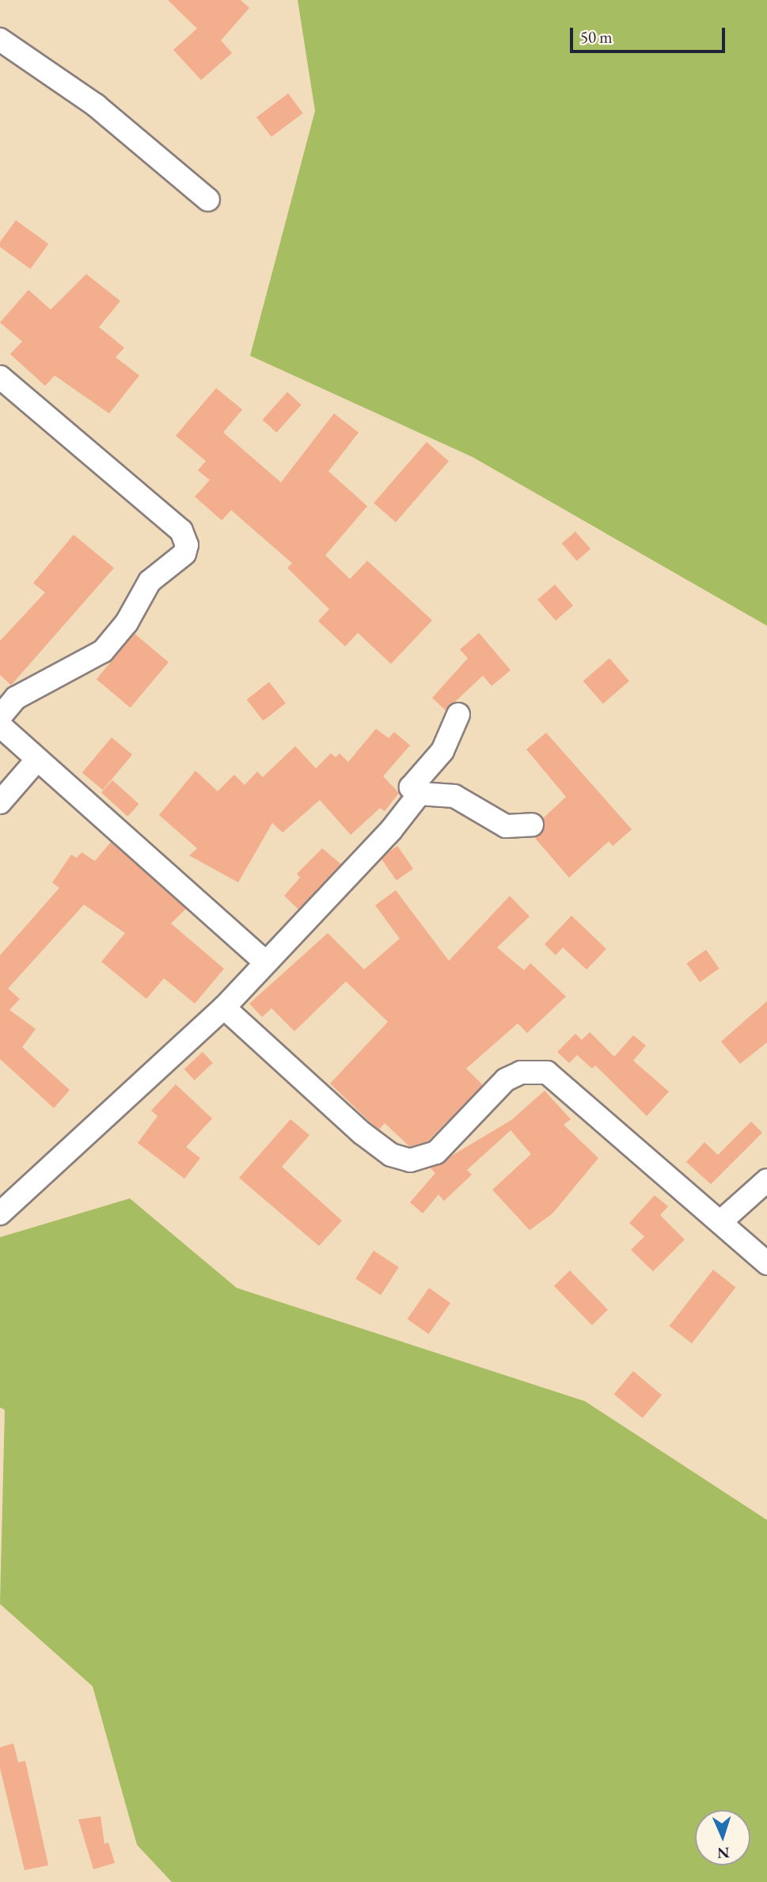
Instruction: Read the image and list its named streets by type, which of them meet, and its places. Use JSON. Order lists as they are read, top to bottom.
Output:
{
  "scale_bar": "50 m",
  "north": "bottom"
}
